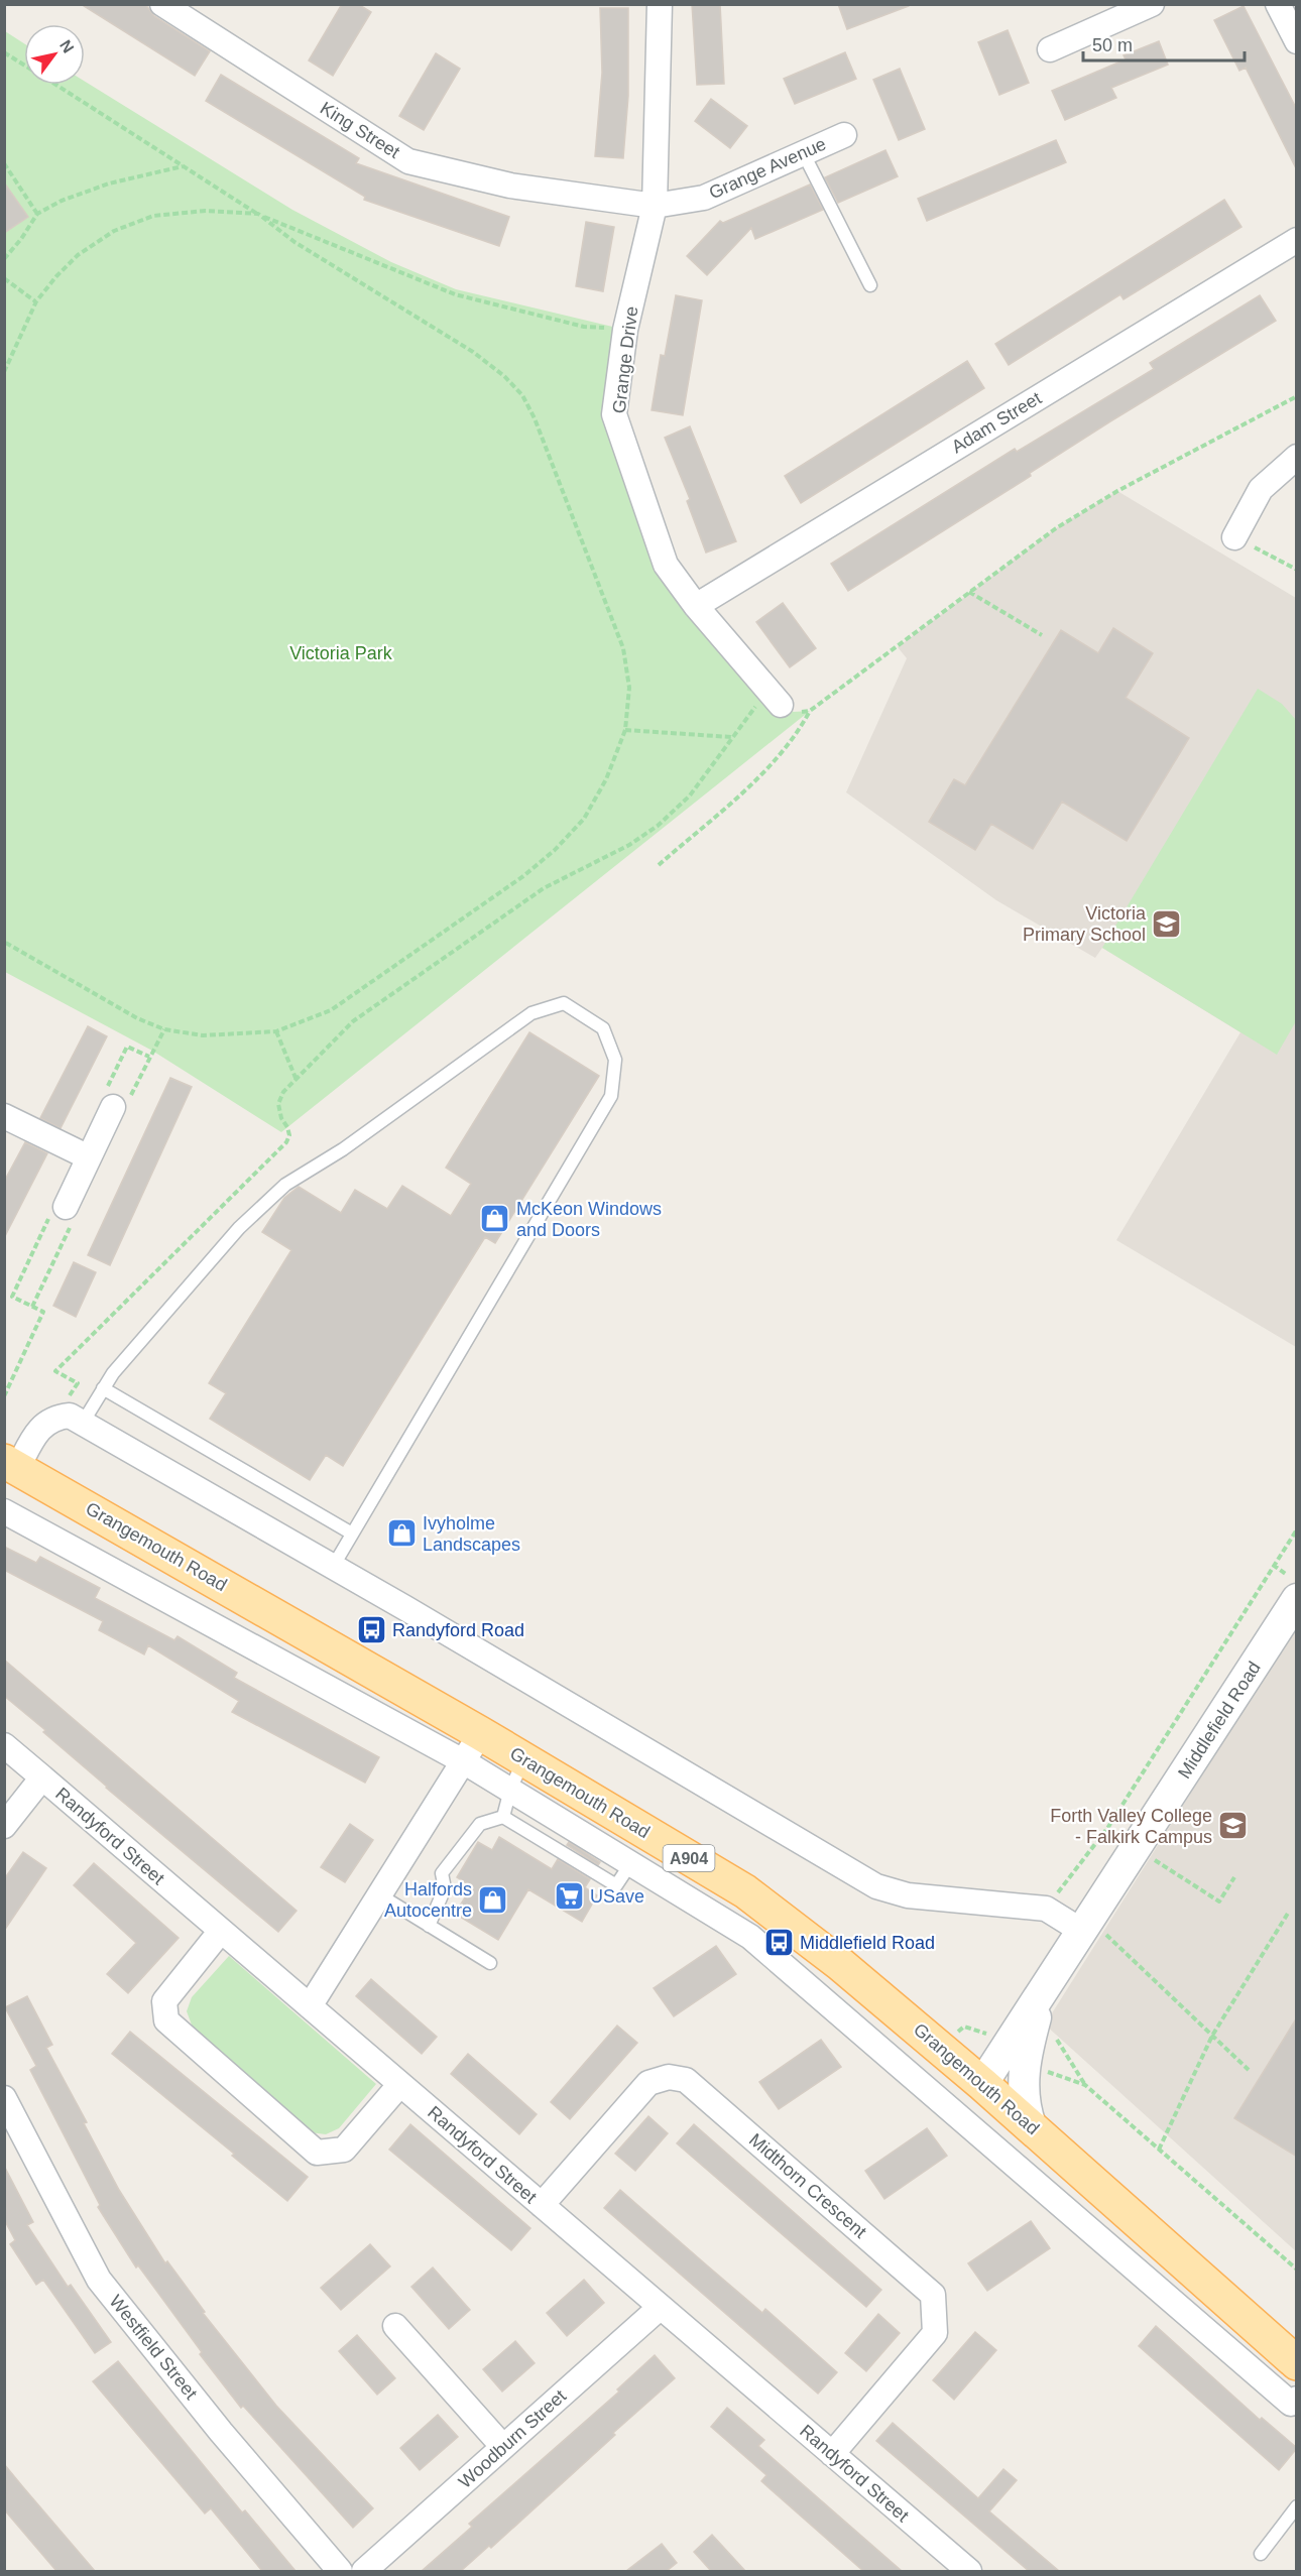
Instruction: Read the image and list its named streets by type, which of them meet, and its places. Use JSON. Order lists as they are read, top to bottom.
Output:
{
  "streets": {
    "main road": ["Grangemouth Road", "A904"],
    "street": [
      "King Street",
      "Grange Avenue",
      "Grange Drive",
      "Adam Street",
      "Middlefield Road",
      "Randyford Street",
      "Midthorn Crescent",
      "Westfield Street",
      "Woodburn Street"
    ]
  },
  "crossings": [
    ["King Street", "Grange Avenue"],
    ["King Street", "Grange Drive"],
    ["Grange Avenue", "Grange Drive"],
    ["Grange Drive", "Adam Street"],
    ["Grangemouth Road", "Middlefield Road"],
    ["Randyford Street", "Midthorn Crescent"],
    ["Randyford Street", "Woodburn Street"]
  ],
  "parks": ["Victoria Park"],
  "places": {
    "school or university": ["Victoria Primary School", "Forth Valley College - Falkirk Campus"],
    "shop": ["McKeon Windows and Doors", "Ivyholme Landscapes", "Halfords Autocentre"],
    "bus stop": ["Randyford Road", "Middlefield Road"],
    "supermarket": ["USave"]
  },
  "scale_bar": "50 m",
  "north": "top right"
}
